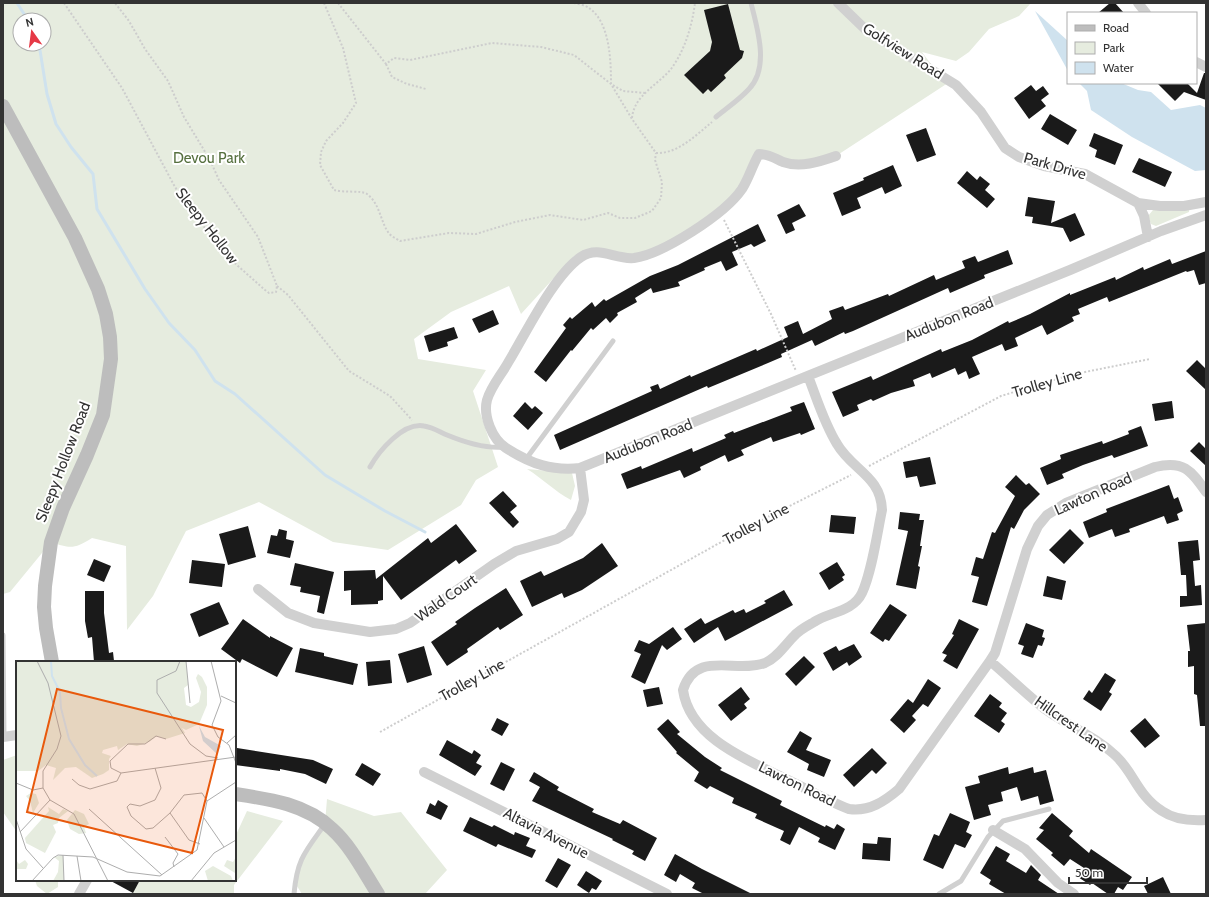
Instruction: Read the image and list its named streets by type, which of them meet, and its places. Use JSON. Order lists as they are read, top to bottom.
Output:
{
  "streets": {
    "main road": ["Sleepy Hollow Road"],
    "street": [
      "Golfview Road",
      "Park Drive",
      "Audubon Road",
      "Lawton Road",
      "Wald Court",
      "Hillcrest Lane",
      "Altavia Avenue"
    ],
    "path": ["Sleepy Hollow", "Trolley Line"]
  },
  "crossings": [
    ["Golfview Road", "Park Drive"],
    ["Audubon Road", "Lawton Road"],
    ["Audubon Road", "Wald Court"],
    ["Trolley Line", "Lawton Road"],
    ["Lawton Road", "Hillcrest Lane"]
  ],
  "parks": ["Devou Park"],
  "legend": ["Road", "Park", "Water"],
  "scale_bar": "50 m",
  "north": "top"
}
